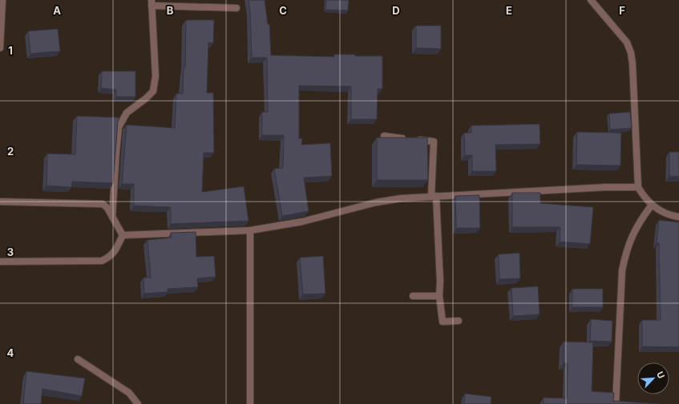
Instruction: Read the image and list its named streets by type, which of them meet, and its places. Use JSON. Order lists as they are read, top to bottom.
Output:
{
  "north": "top right",
  "grid": {
    "columns": [
      "A",
      "B",
      "C",
      "D",
      "E",
      "F"
    ],
    "rows": [
      "1",
      "2",
      "3",
      "4"
    ]
  }
}
